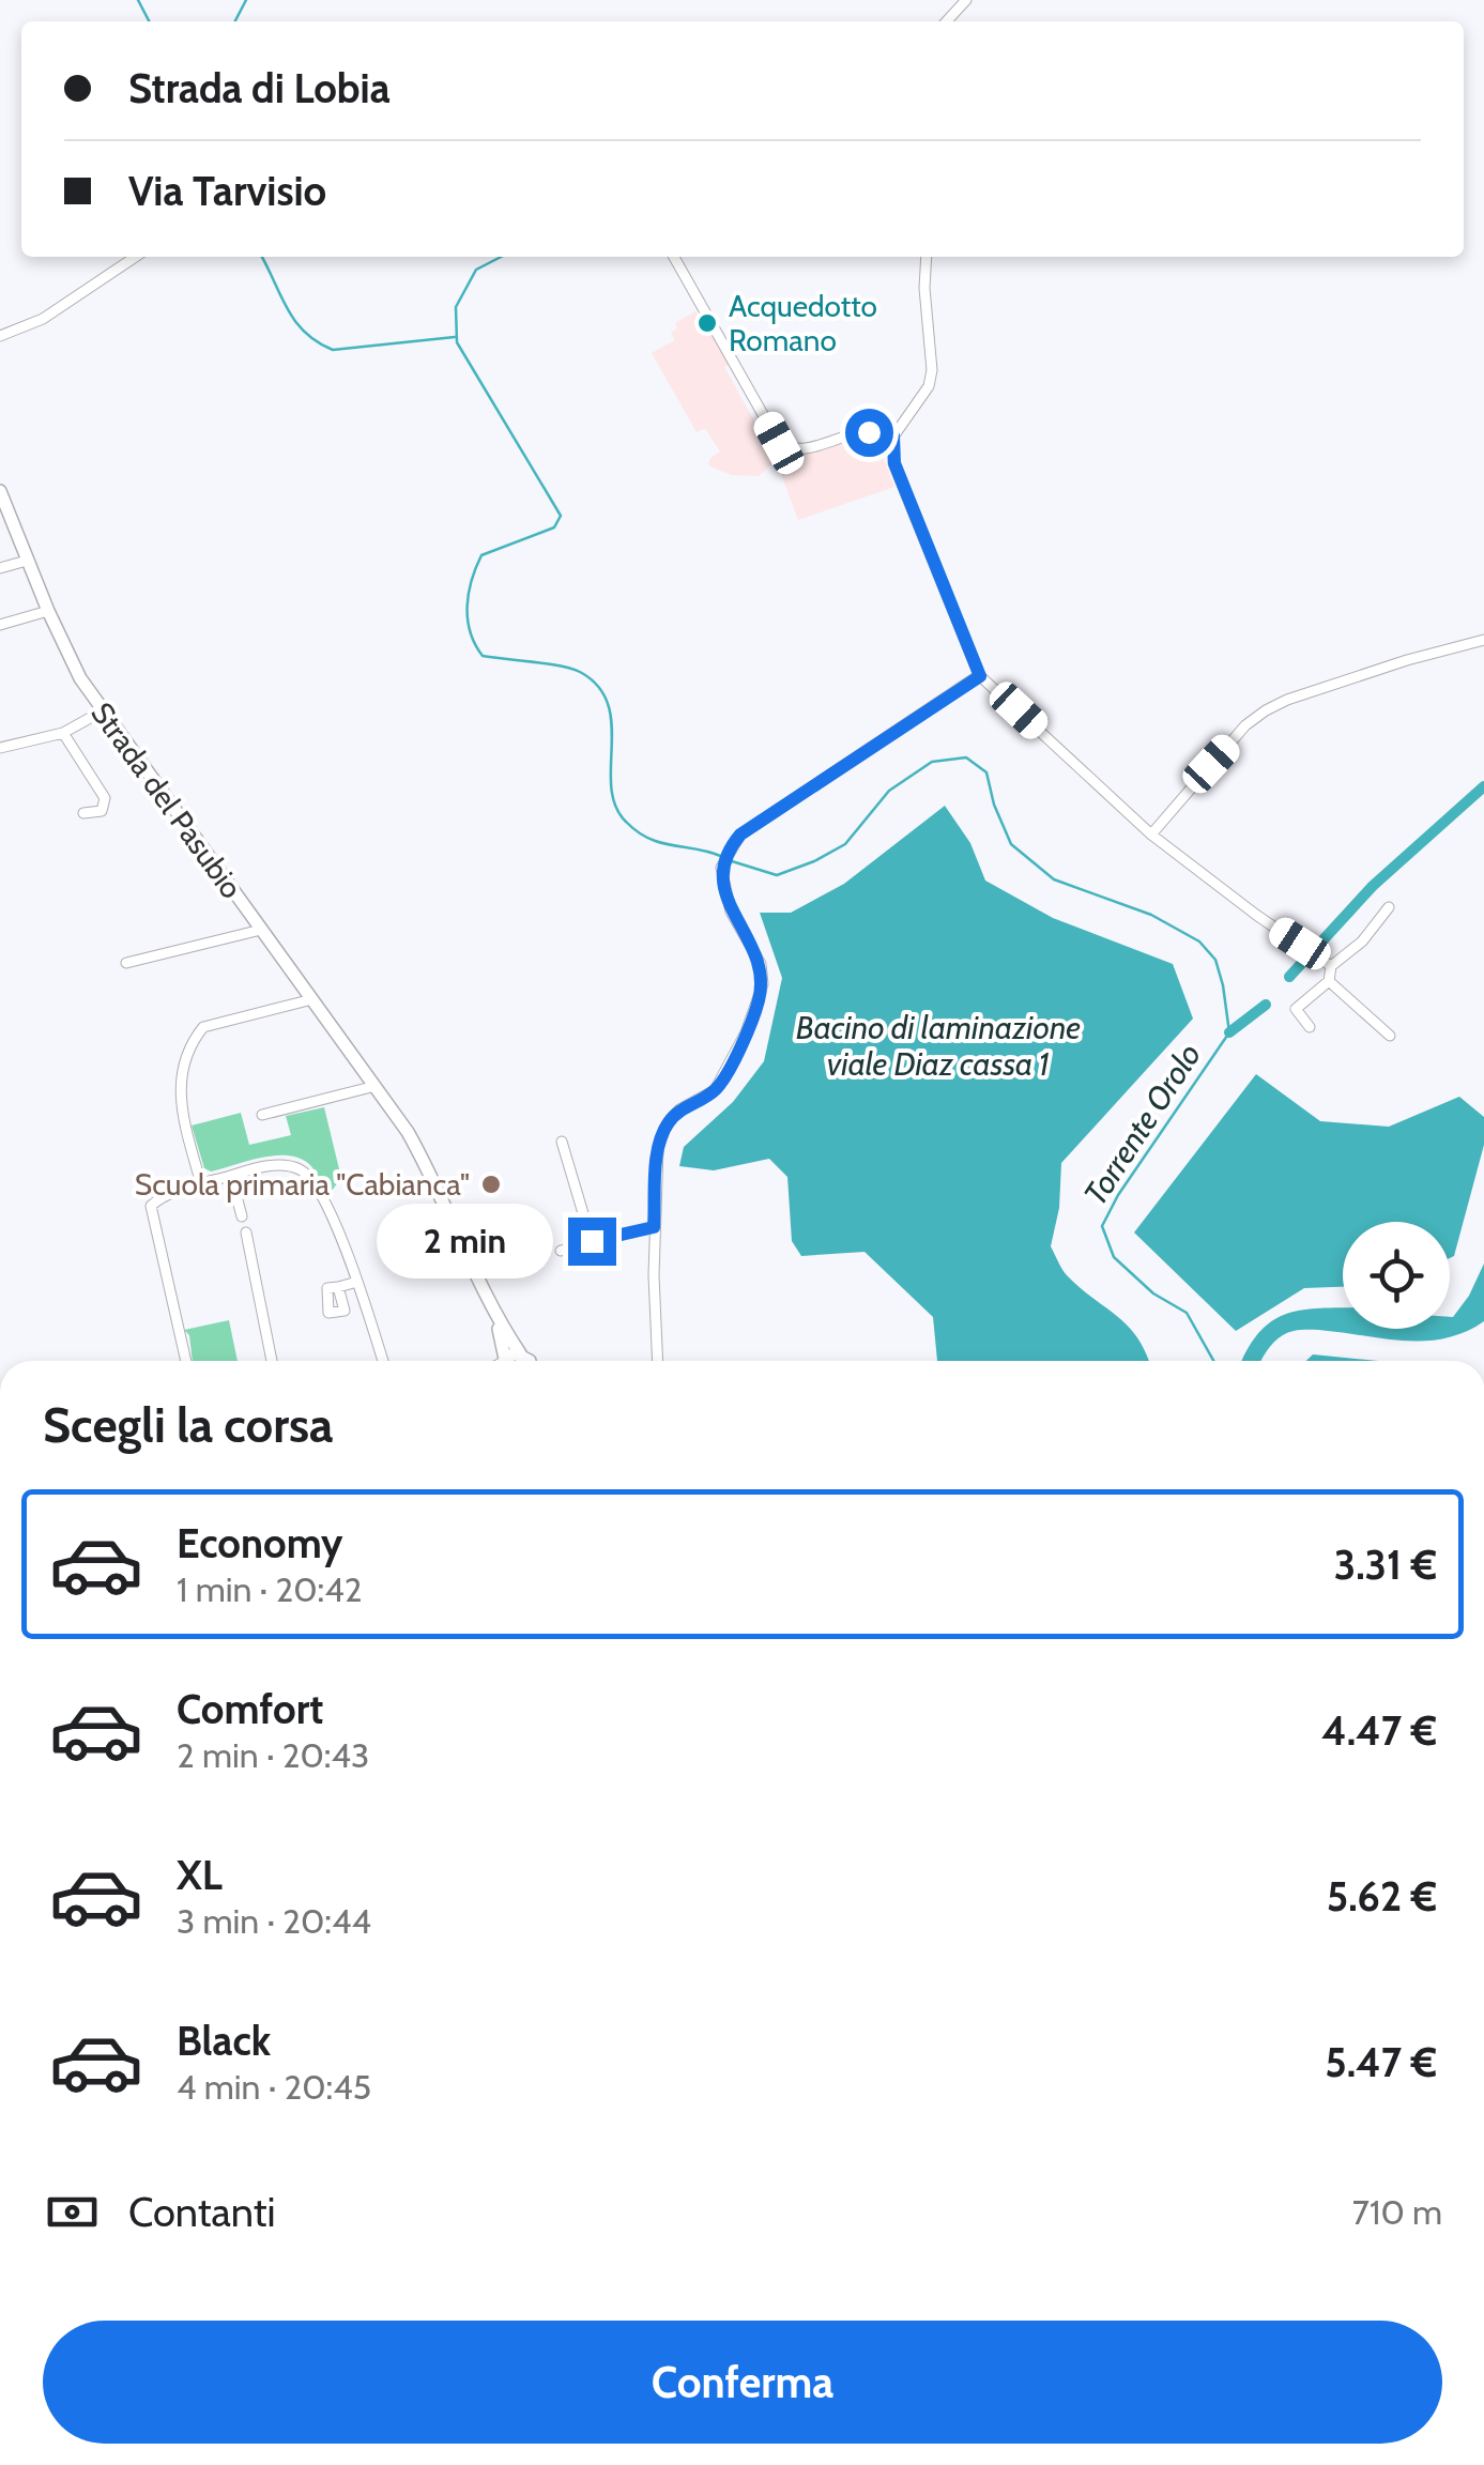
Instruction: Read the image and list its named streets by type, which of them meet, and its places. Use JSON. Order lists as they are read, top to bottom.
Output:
{
  "streets": {
    "main road": ["Strada del Pasubio"]
  },
  "water": ["Bacino di laminazione viale Diaz cassa 1", "Torrente Orolo"],
  "places": ["Acquedotto Romano", "Scuola primaria \"Cabianca\""],
  "page": {
    "banner": ["Strada di Lobia", "Via Tarvisio"],
    "bubble": "2 min",
    "heading": "Scegli la corsa",
    "list": [
      {
        "name": "Economy",
        "note": "1 min · 20:42",
        "value": "3.31 €"
      },
      {
        "name": "Comfort",
        "note": "2 min · 20:43",
        "value": "4.47 €"
      },
      {
        "name": "XL",
        "note": "3 min · 20:44",
        "value": "5.62 €"
      },
      {
        "name": "Black",
        "note": "4 min · 20:45",
        "value": "5.47 €"
      }
    ],
    "pay": ["Contanti", "710 m"],
    "buttons": "Conferma"
  }
}
